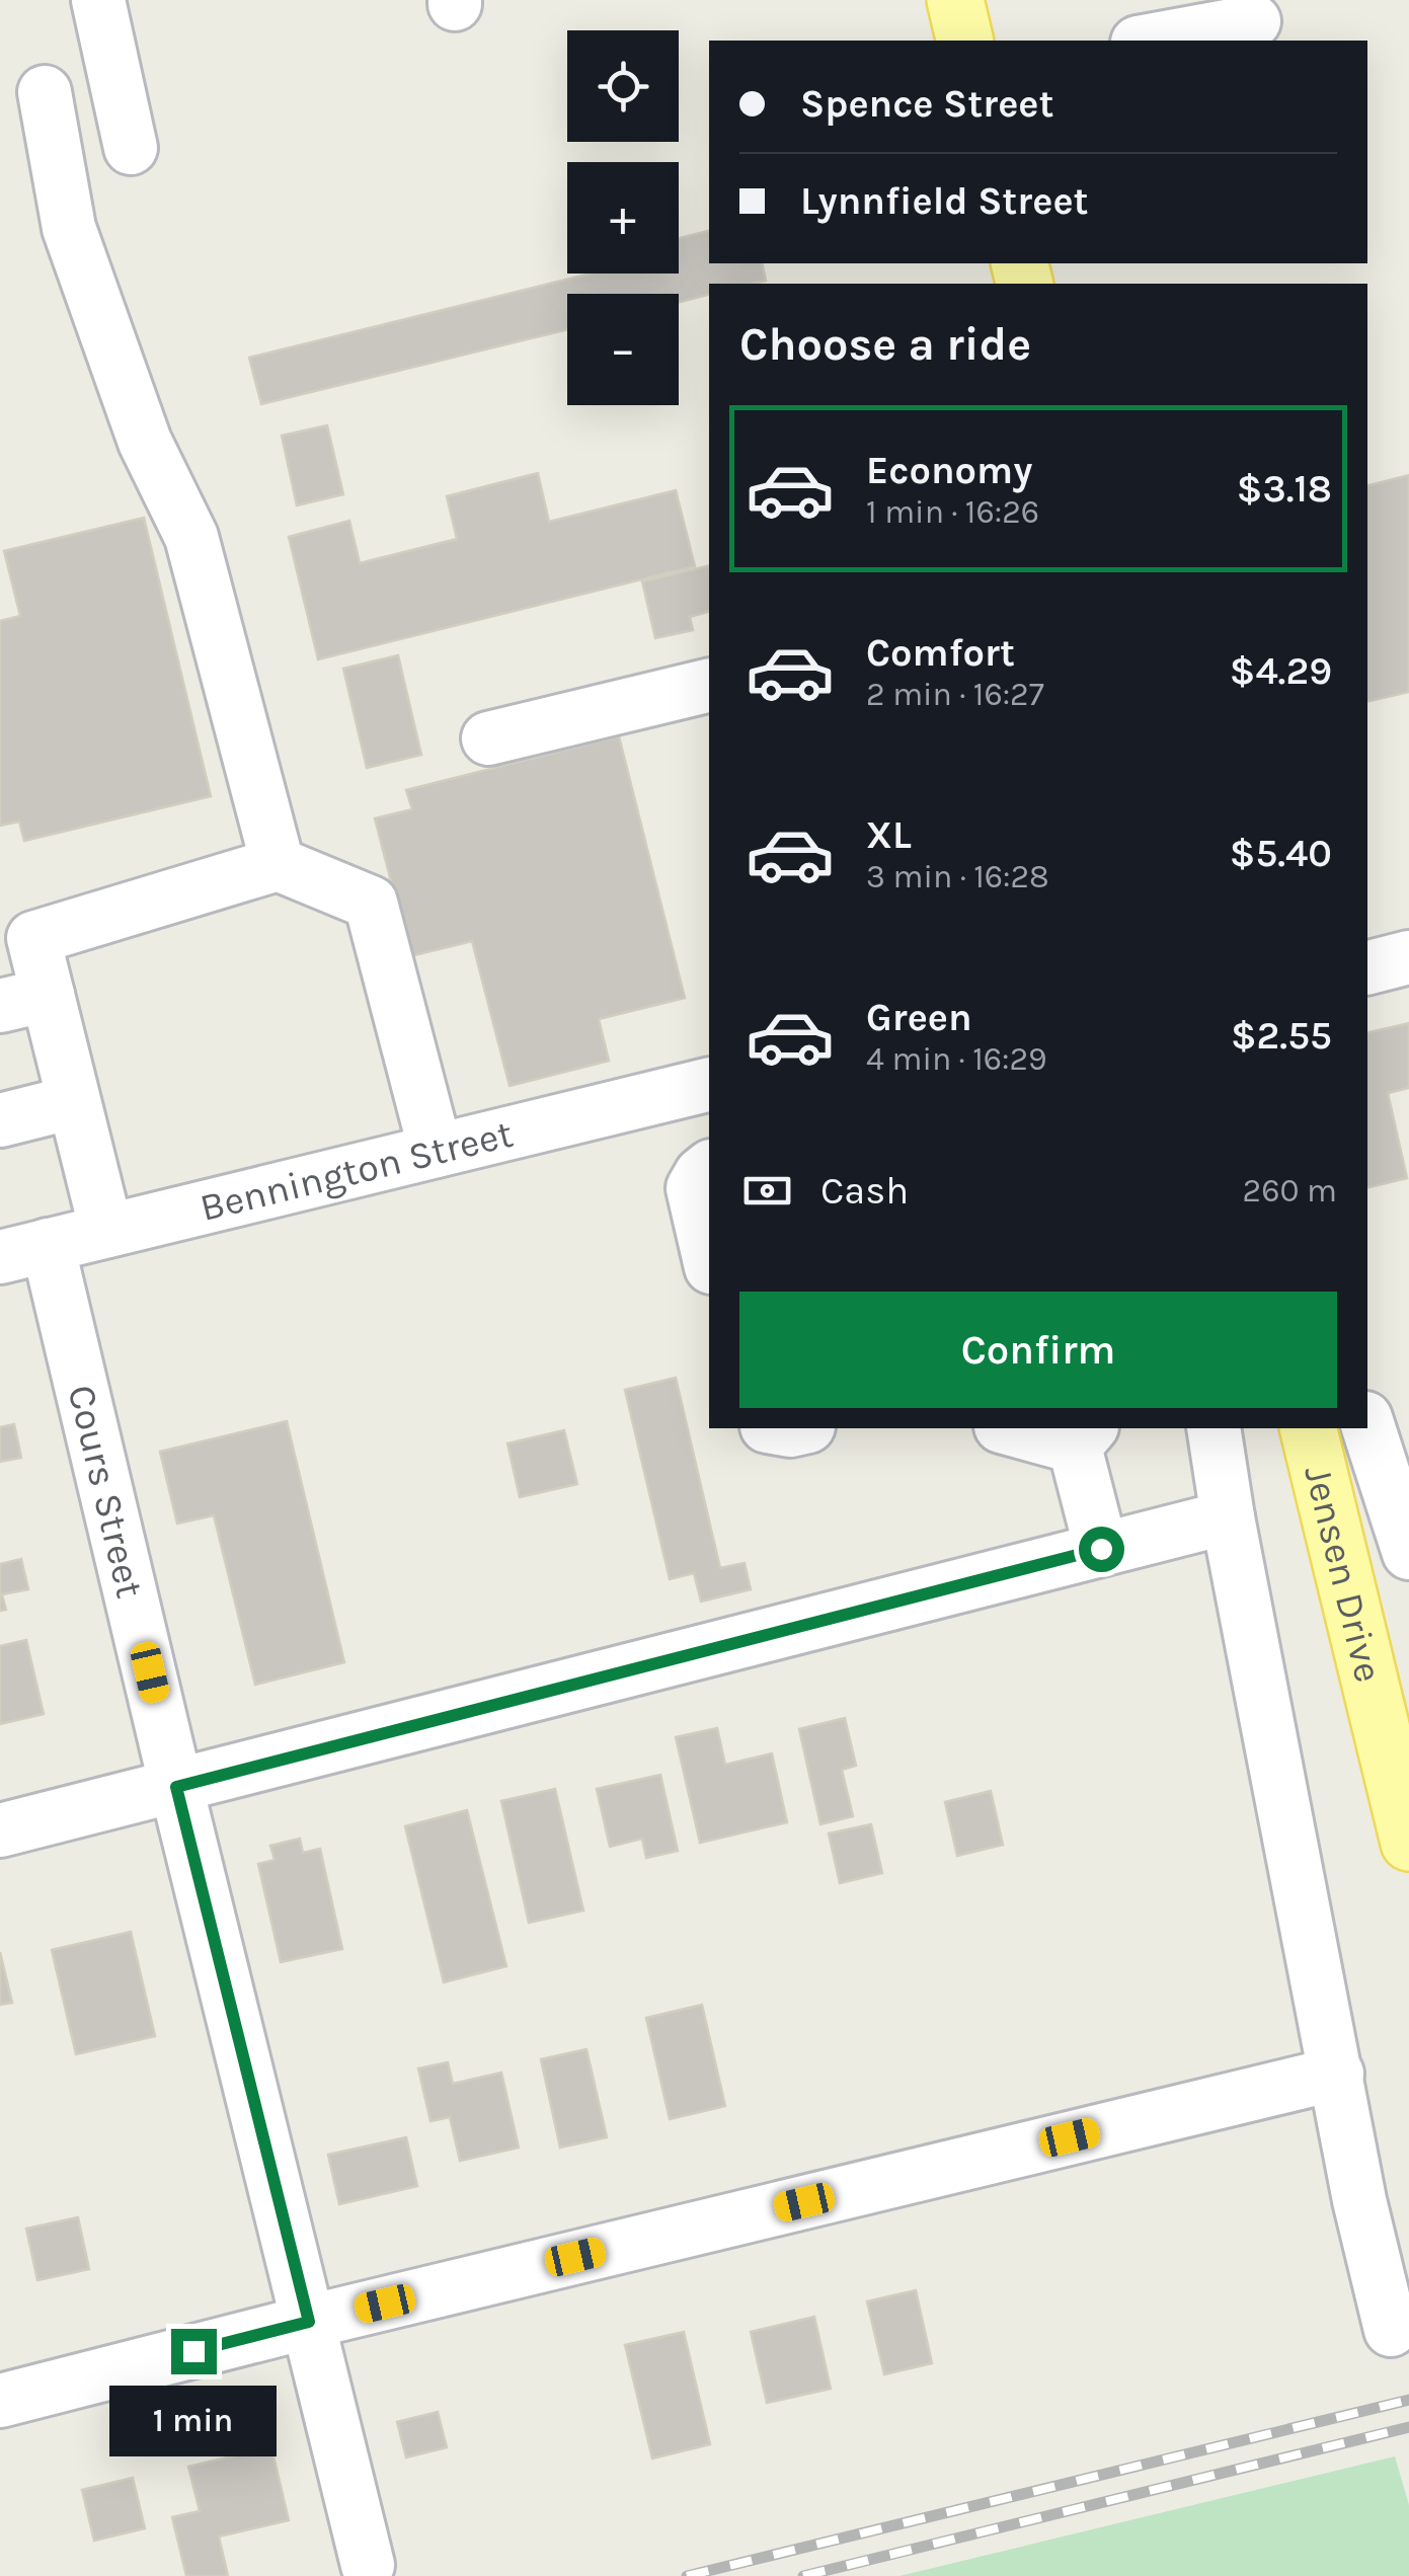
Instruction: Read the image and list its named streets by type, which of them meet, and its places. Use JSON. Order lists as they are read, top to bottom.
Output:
{
  "streets": {
    "main road": ["Jensen Drive"],
    "street": ["Bennington Street", "Cours Street"]
  },
  "crossings": [
    ["Bennington Street", "Cours Street"]
  ],
  "page": {
    "map_buttons": ["+", "−"],
    "banner": ["Spence Street", "Lynnfield Street"],
    "heading": "Choose a ride",
    "list": [
      {
        "name": "Economy",
        "note": "1 min · 16:26",
        "value": "$3.18"
      },
      {
        "name": "Comfort",
        "note": "2 min · 16:27",
        "value": "$4.29"
      },
      {
        "name": "XL",
        "note": "3 min · 16:28",
        "value": "$5.40"
      },
      {
        "name": "Green",
        "note": "4 min · 16:29",
        "value": "$2.55"
      }
    ],
    "pay": ["Cash", "260 m"],
    "buttons": "Confirm",
    "bubble": "1 min"
  }
}
